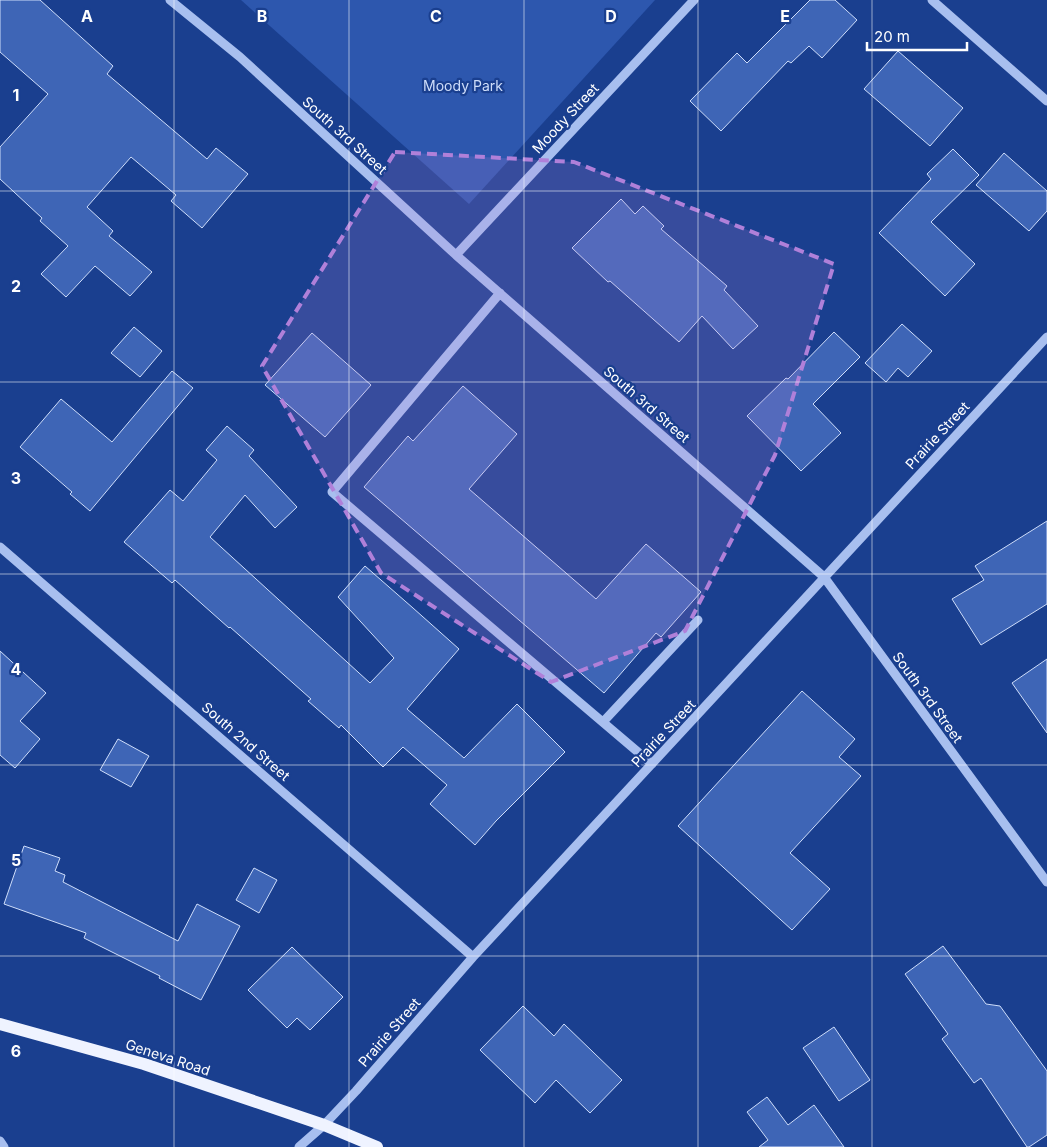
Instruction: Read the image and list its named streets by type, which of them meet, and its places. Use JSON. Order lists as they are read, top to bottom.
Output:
{
  "streets": {
    "main road": ["Geneva Road"],
    "street": [
      "Moody Street",
      "South 3rd Street",
      "Prairie Street",
      "South 2nd Street"
    ]
  },
  "crossings": [
    ["Moody Street", "South 3rd Street"],
    ["South 3rd Street", "Prairie Street"],
    ["Prairie Street", "South 2nd Street"],
    ["Prairie Street", "Geneva Road"]
  ],
  "parks": ["Moody Park"],
  "scale_bar": "20 m",
  "grid": {
    "columns": [
      "A",
      "B",
      "C",
      "D",
      "E"
    ],
    "rows": [
      "1",
      "2",
      "3",
      "4",
      "5",
      "6"
    ]
  }
}
